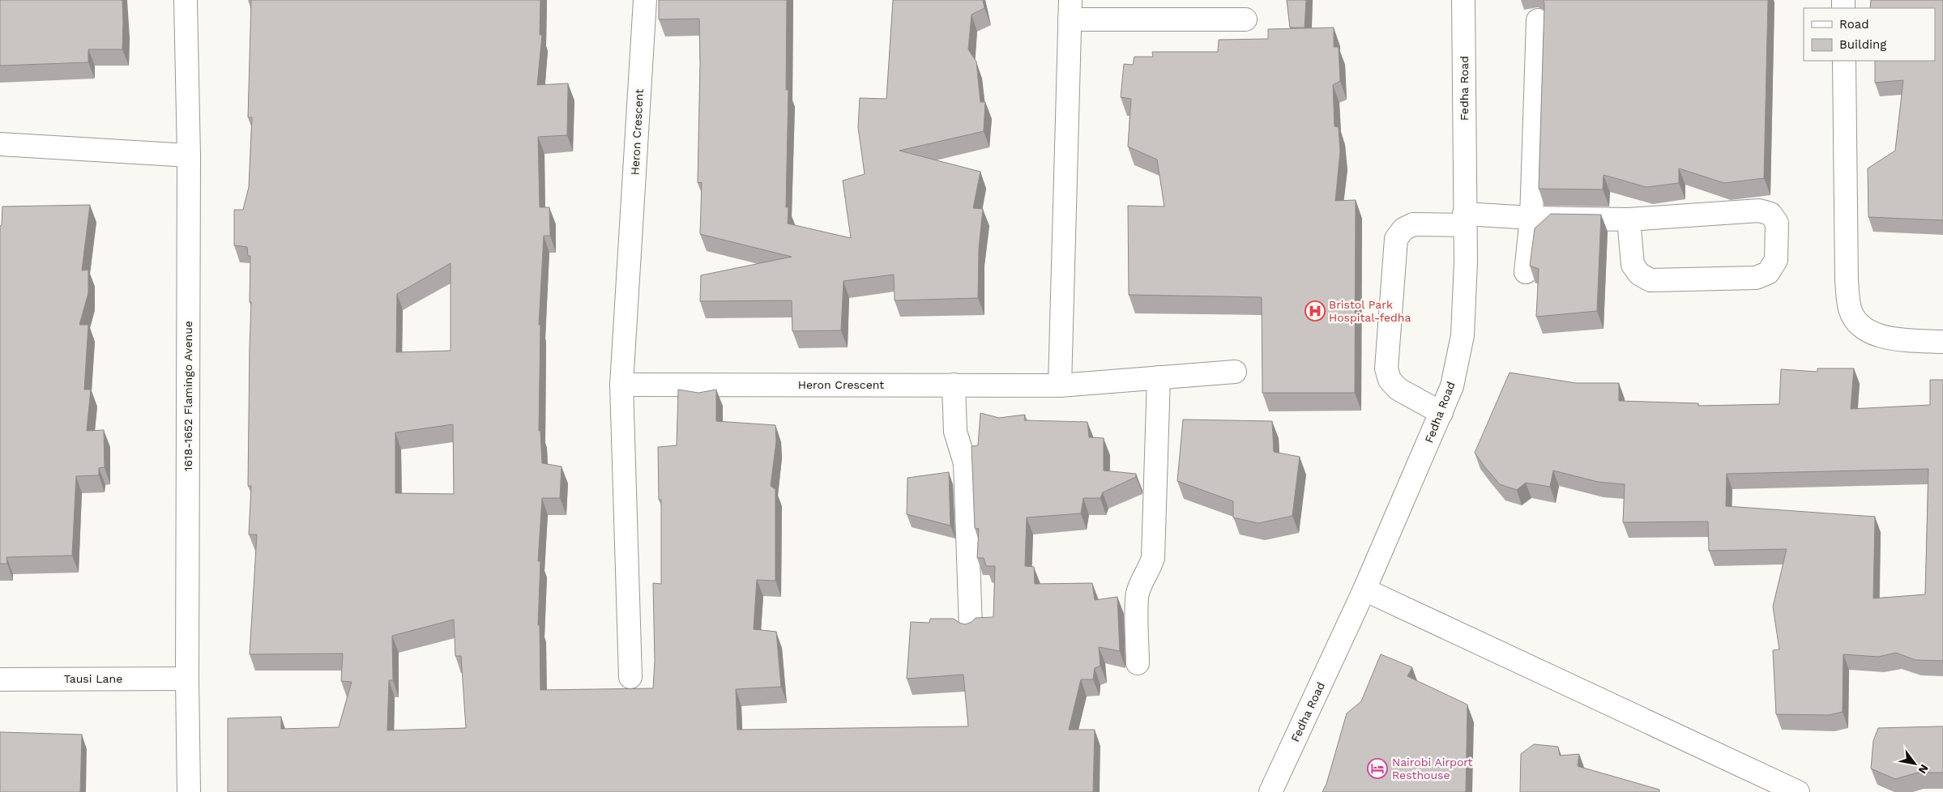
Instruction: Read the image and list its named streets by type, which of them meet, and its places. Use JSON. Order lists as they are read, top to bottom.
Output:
{
  "streets": {
    "street": [
      "Fedha Road",
      "Heron Crescent",
      "1618-1652 Flamingo Avenue",
      "Tausi Lane"
    ]
  },
  "crossings": [
    ["1618-1652 Flamingo Avenue", "Tausi Lane"]
  ],
  "places": {
    "hospital": ["Bristol Park Hospital-fedha"],
    "hotel": ["Nairobi Airport Resthouse"]
  },
  "legend": ["Road", "Building"],
  "north": "bottom right"
}
